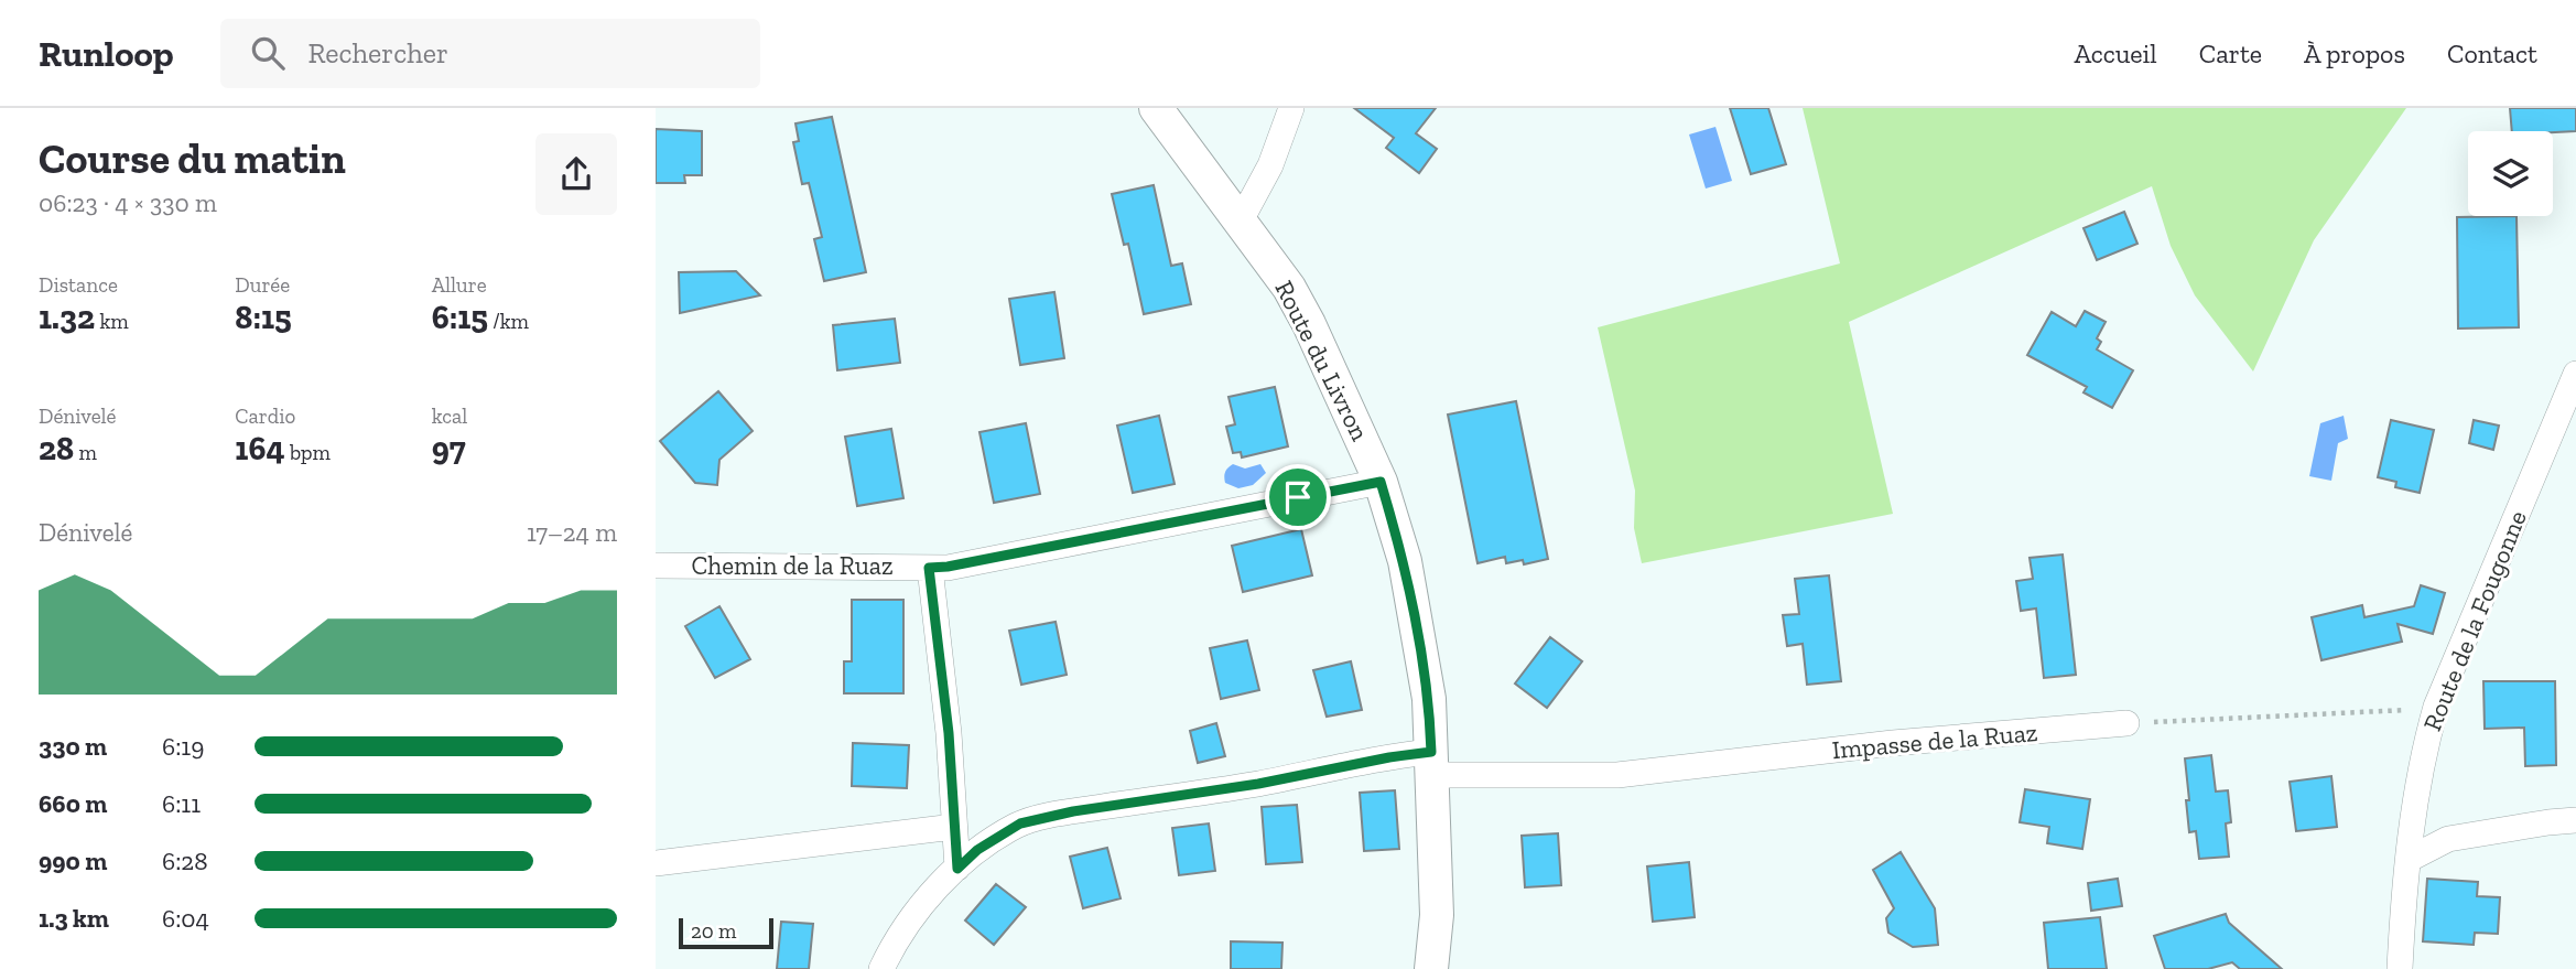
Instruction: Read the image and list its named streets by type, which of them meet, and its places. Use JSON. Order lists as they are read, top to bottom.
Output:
{
  "streets": {
    "street": [
      "Route du Livron",
      "Chemin de la Ruaz",
      "Route de la Fougonne",
      "Impasse de la Ruaz"
    ]
  },
  "crossings": [
    ["Route du Livron", "Chemin de la Ruaz"],
    ["Route du Livron", "Impasse de la Ruaz"]
  ],
  "scale_bar": "20 m",
  "page": {
    "header": "Runloop",
    "search": "Rechercher",
    "nav": [
      "Accueil",
      "Carte",
      "À propos",
      "Contact"
    ],
    "heading": ["Course du matin", "06:23 · 4 × 330 m"],
    "stats": [
      ["Distance", "1.32 km"],
      ["Durée", "8:15"],
      ["Allure", "6:15 /km"],
      ["Dénivelé", "28 m"],
      ["Cardio", "164 bpm"],
      ["kcal", "97"]
    ],
    "chart": ["Dénivelé", "17–24 m"],
    "list": [
      {
        "name": "330 m",
        "note": "6:19"
      },
      {
        "name": "660 m",
        "note": "6:11"
      },
      {
        "name": "990 m",
        "note": "6:28"
      },
      {
        "name": "1.3 km",
        "note": "6:04"
      }
    ],
    "scale": "20 m"
  }
}
